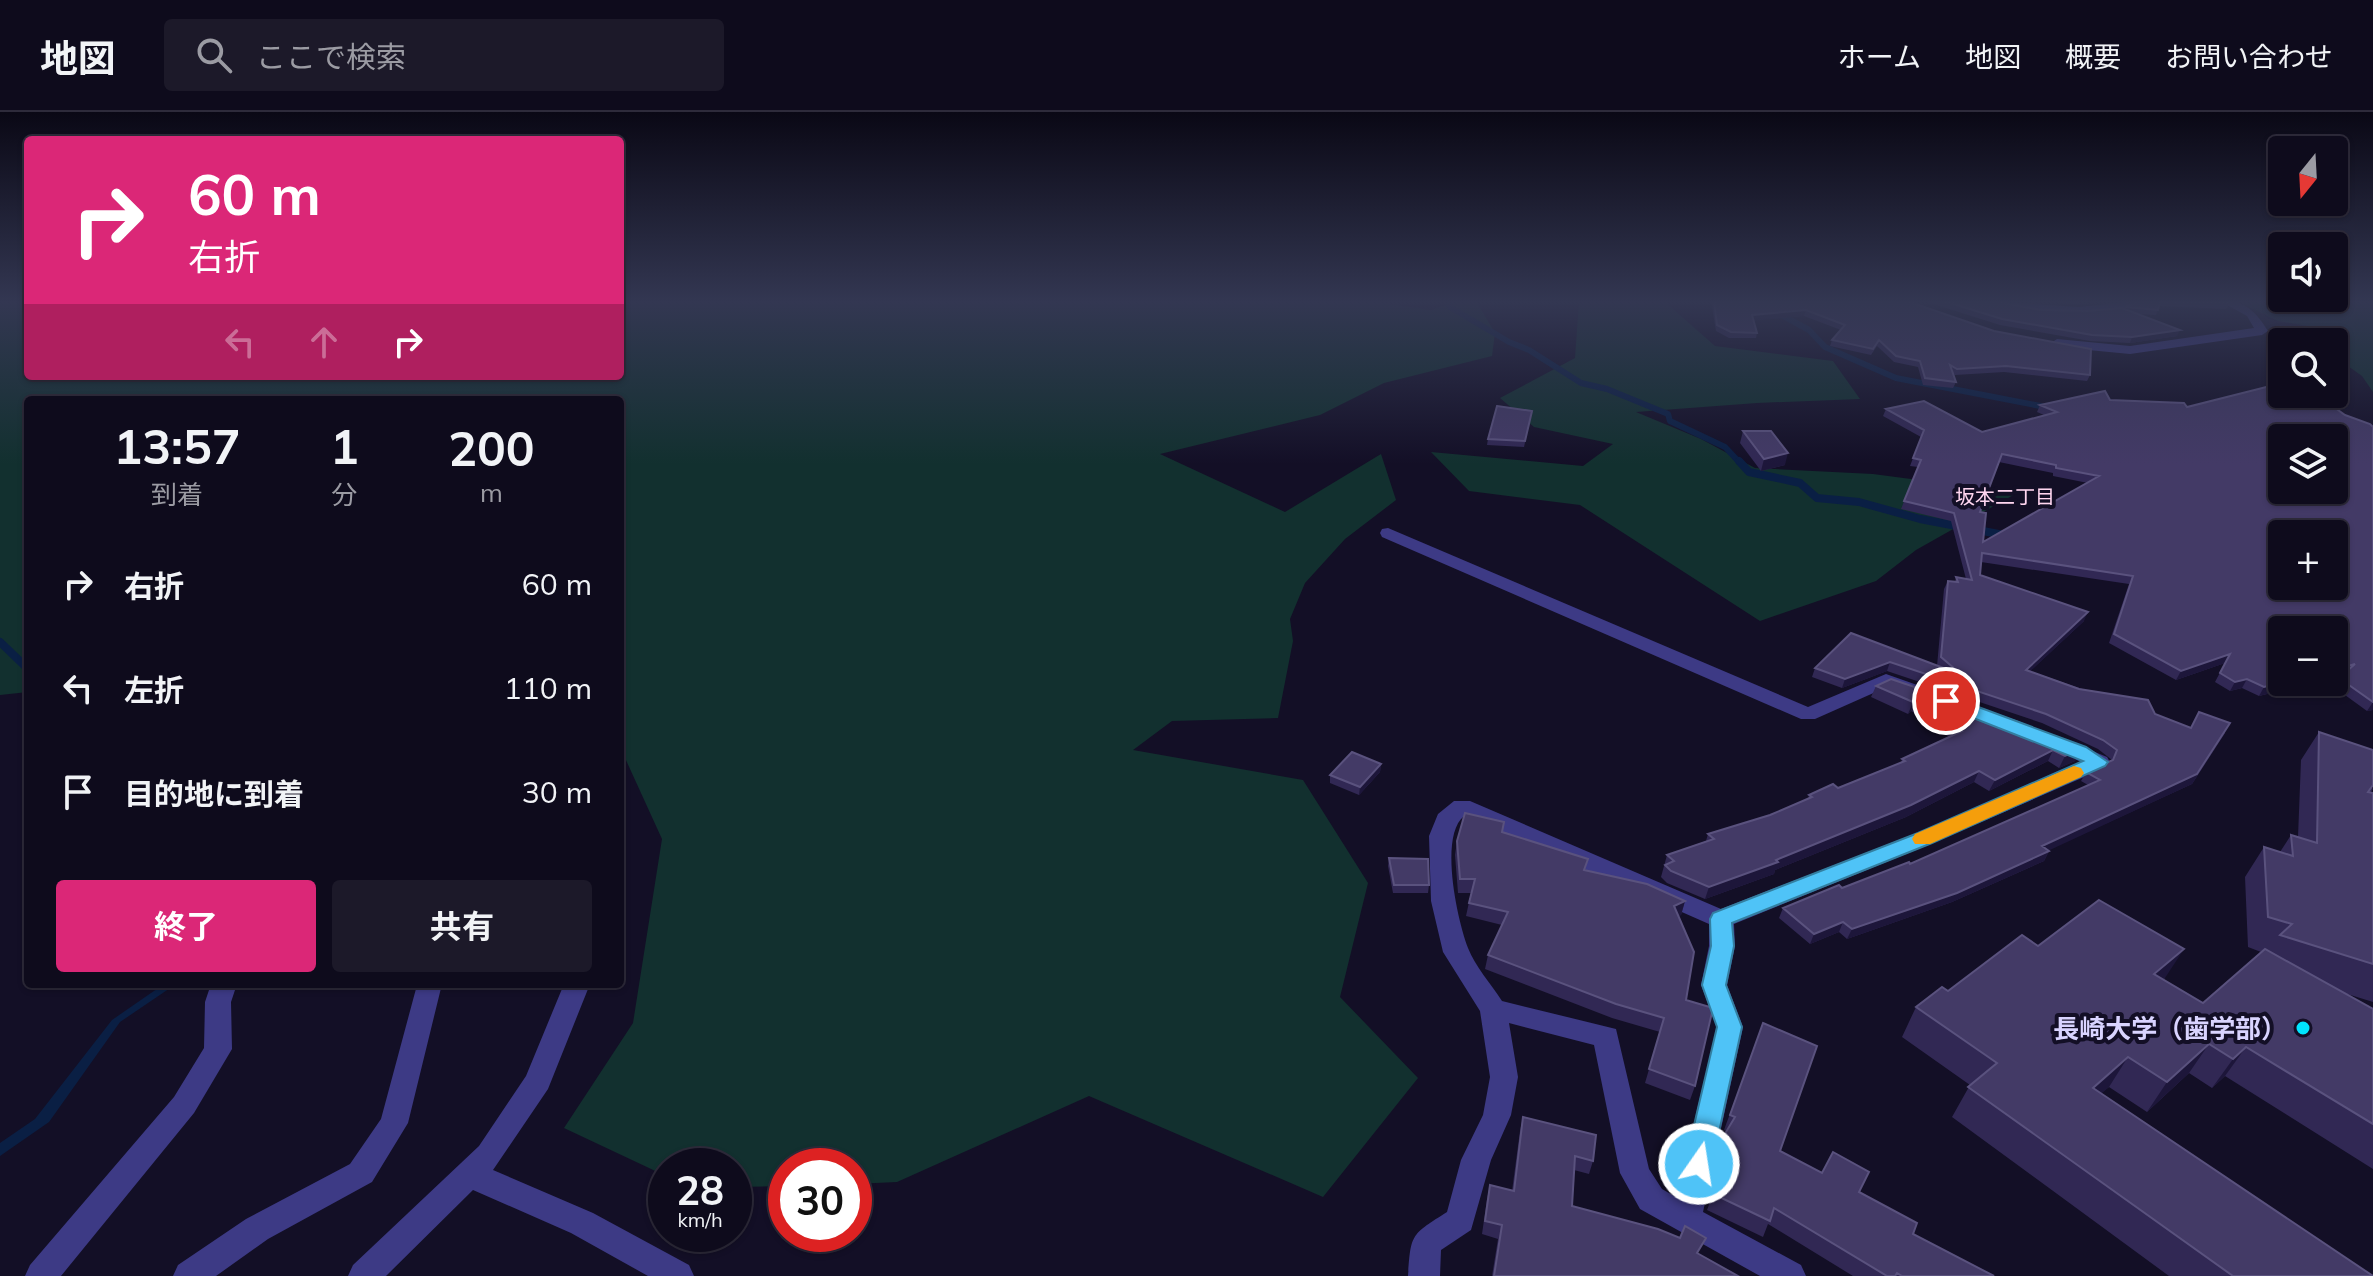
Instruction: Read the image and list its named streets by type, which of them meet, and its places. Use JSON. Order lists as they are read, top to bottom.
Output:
{
  "districts": ["坂本二丁目"],
  "places": ["長崎大学（歯学部）"],
  "north": "bottom",
  "page": {
    "header": "地図",
    "search": "ここで検索",
    "nav": [
      "ホーム",
      "地図",
      "概要",
      "お問い合わせ"
    ],
    "map_buttons": ["+", "−"],
    "turn": ["60 m", "右折"],
    "eta": [
      "13:57",
      "到着",
      "1",
      "分",
      "200",
      "m"
    ],
    "list": [
      {
        "name": "右折",
        "value": "60 m"
      },
      {
        "name": "左折",
        "value": "110 m"
      },
      {
        "name": "目的地に到着",
        "value": "30 m"
      }
    ],
    "buttons": ["終了", "共有"],
    "speed": "28 km/h",
    "limit": "30"
  }
}
